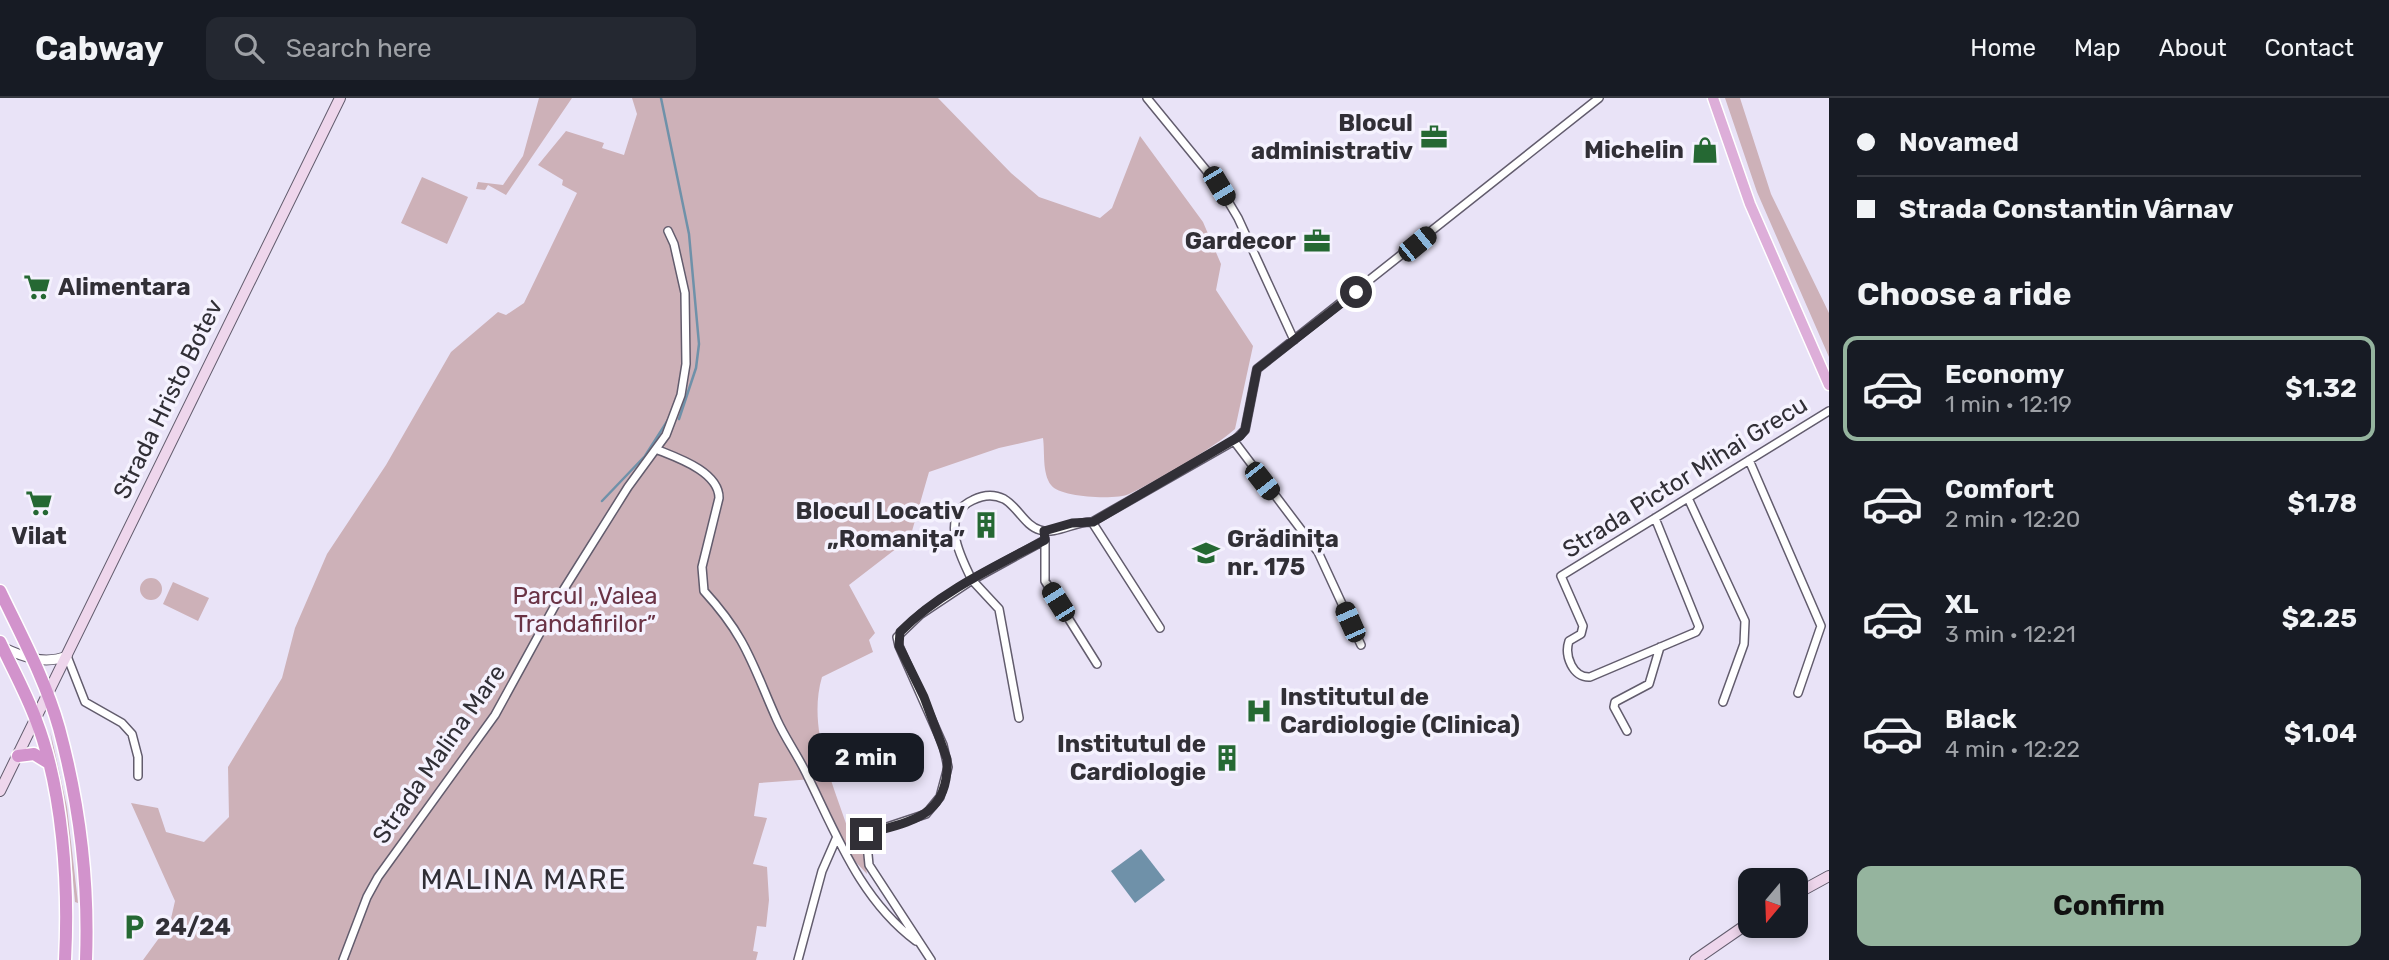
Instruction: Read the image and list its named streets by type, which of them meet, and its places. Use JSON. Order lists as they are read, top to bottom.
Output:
{
  "streets": {
    "main road": ["Strada Hristo Botev"],
    "street": ["Strada Pictor Mihai Grecu", "Strada Malina Mare"]
  },
  "districts": ["MALINA MARE"],
  "parks": ["Parcul „Valea Trandafirilor”"],
  "places": {
    "office": ["Blocul administrativ", "Gardecor"],
    "shop": ["Michelin"],
    "supermarket": ["Alimentara", "Vilat"],
    "building": ["Blocul Locativ „Romanița”", "Institutul de Cardiologie"],
    "school or university": ["Grădinița nr. 175"],
    "hospital": ["Institutul de Cardiologie (Clinica)"],
    "parking": ["24/24"]
  },
  "north": "bottom",
  "page": {
    "header": "Cabway",
    "search": "Search here",
    "nav": [
      "Home",
      "Map",
      "About",
      "Contact"
    ],
    "banner": ["Novamed", "Strada Constantin Vârnav"],
    "heading": "Choose a ride",
    "list": [
      {
        "name": "Economy",
        "note": "1 min · 12:19",
        "value": "$1.32"
      },
      {
        "name": "Comfort",
        "note": "2 min · 12:20",
        "value": "$1.78"
      },
      {
        "name": "XL",
        "note": "3 min · 12:21",
        "value": "$2.25"
      },
      {
        "name": "Black",
        "note": "4 min · 12:22",
        "value": "$1.04"
      }
    ],
    "bubble": "2 min",
    "buttons": "Confirm"
  }
}
